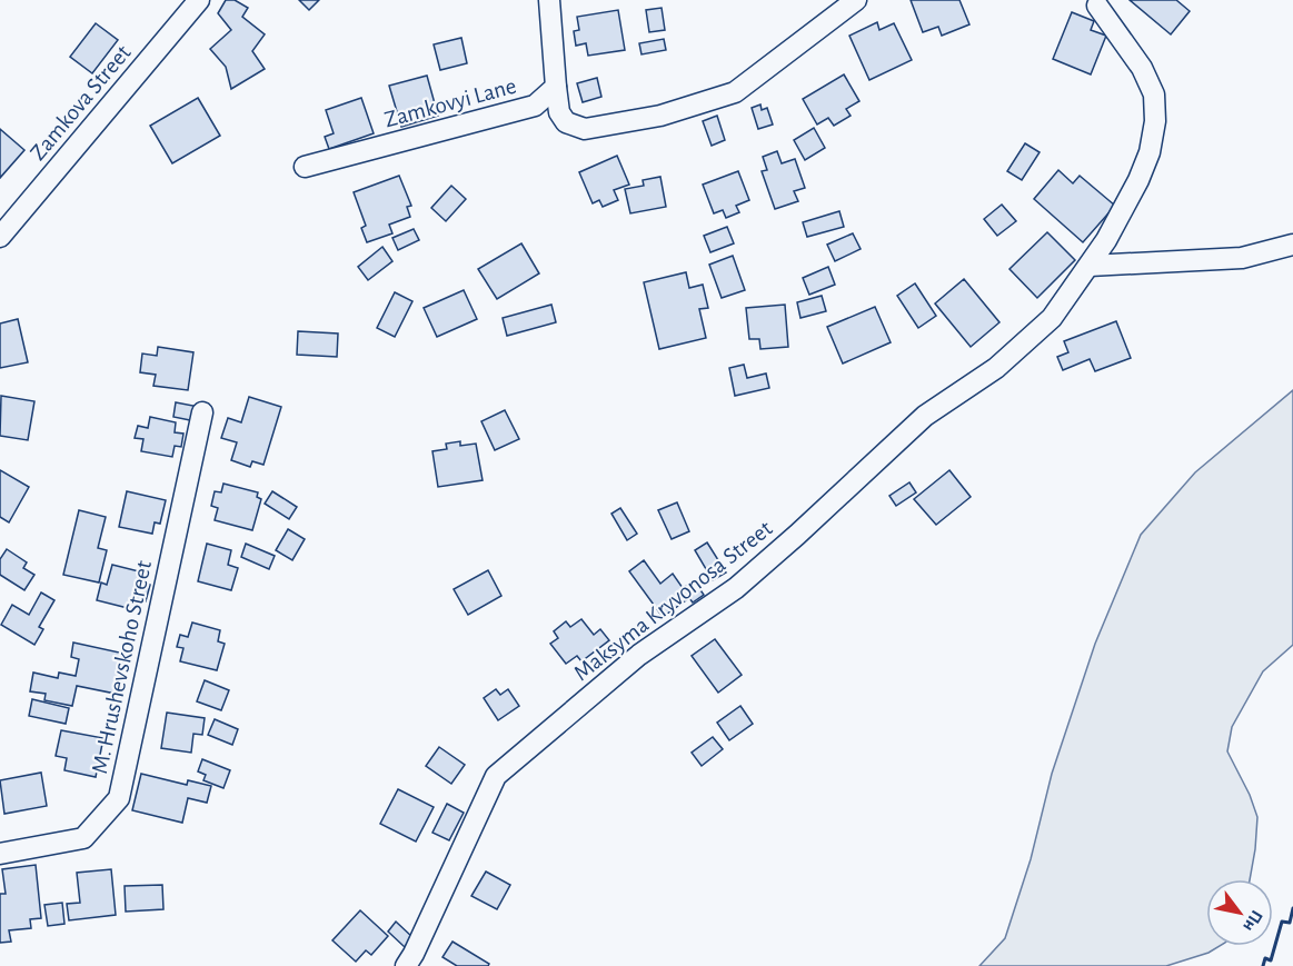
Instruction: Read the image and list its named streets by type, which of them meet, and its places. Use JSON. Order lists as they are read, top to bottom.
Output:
{
  "streets": {
    "street": [
      "Zamkova Street",
      "Zamkovyi Lane",
      "Maksyma Kryvonosa Street",
      "M. Hrushevskoho Street"
    ]
  },
  "north": "bottom right"
}
